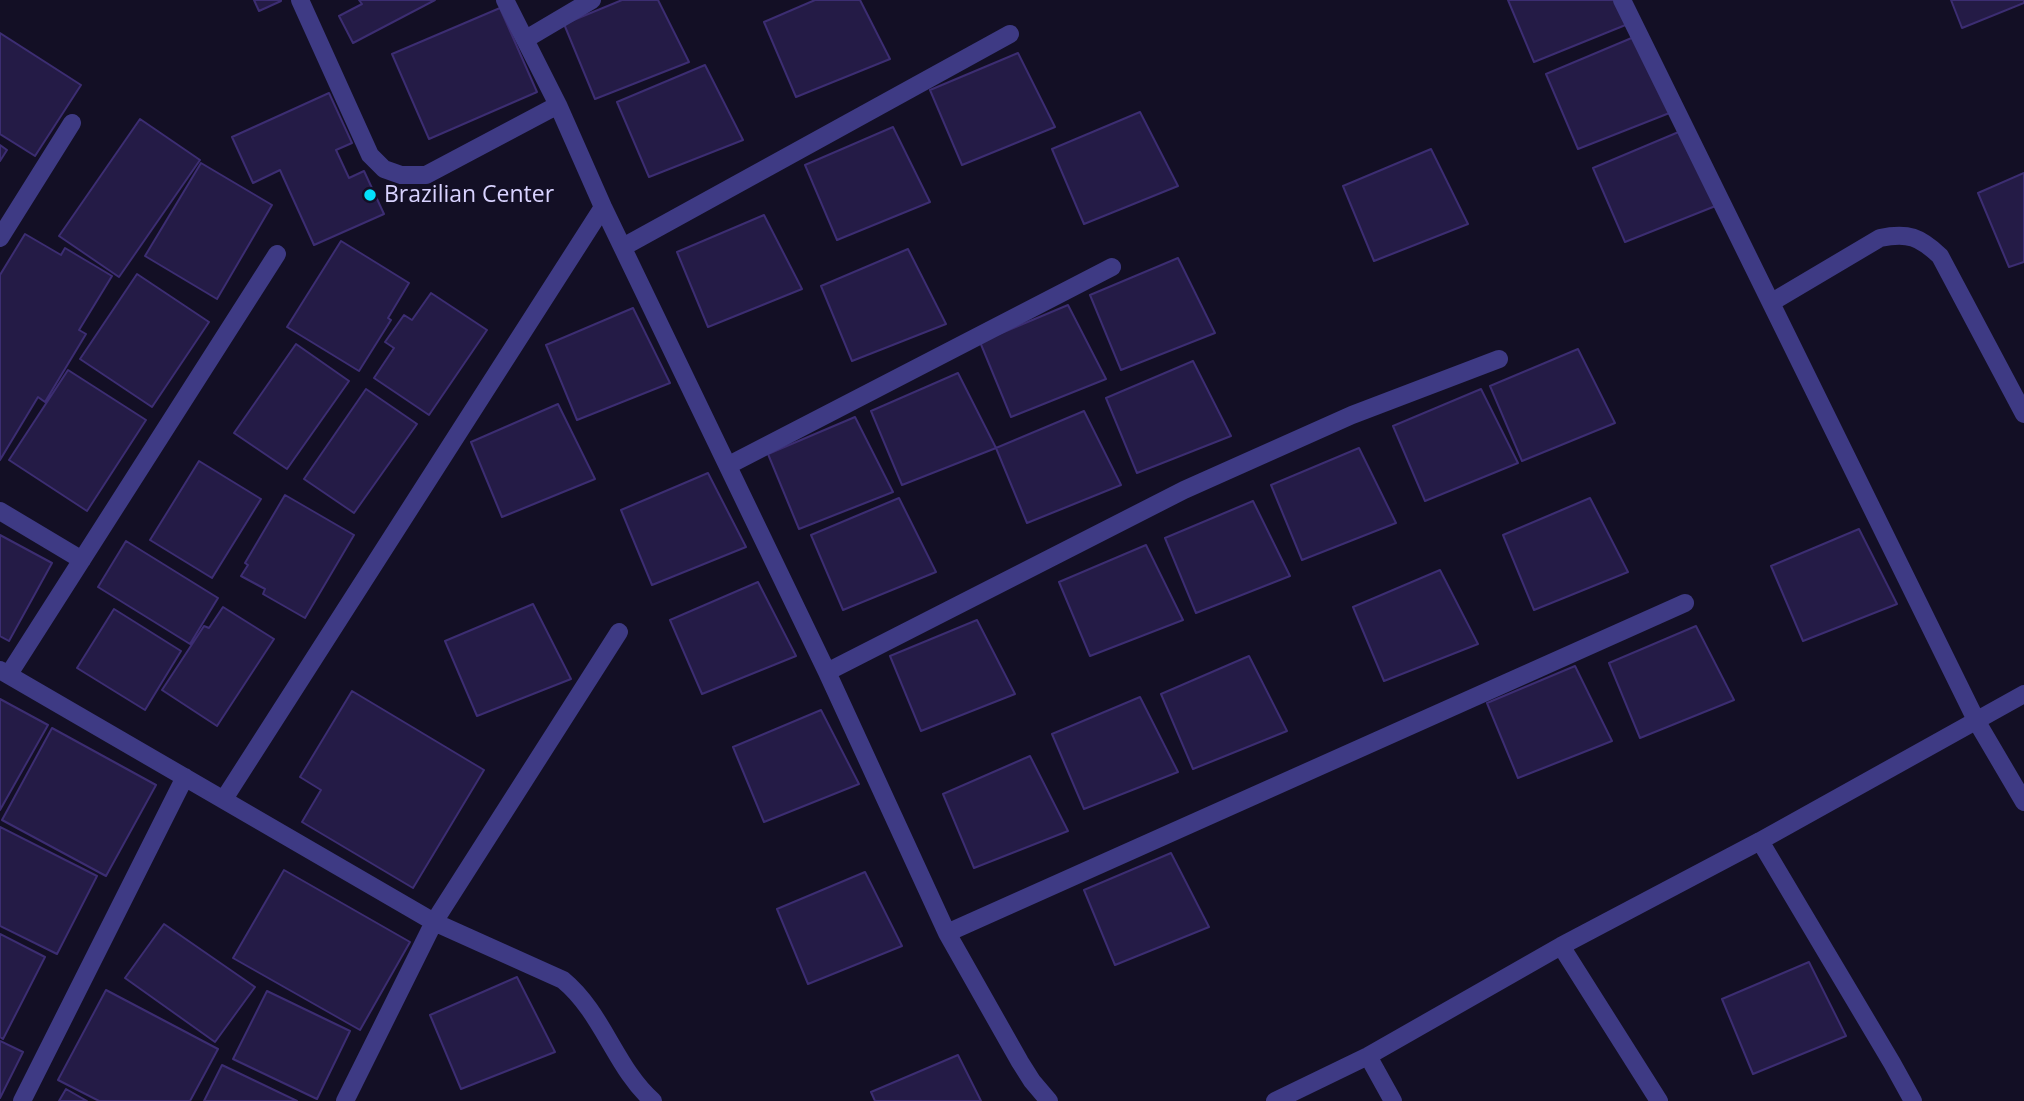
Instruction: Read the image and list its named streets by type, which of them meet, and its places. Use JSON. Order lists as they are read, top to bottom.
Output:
{
  "places": ["Brazilian Center"]
}
